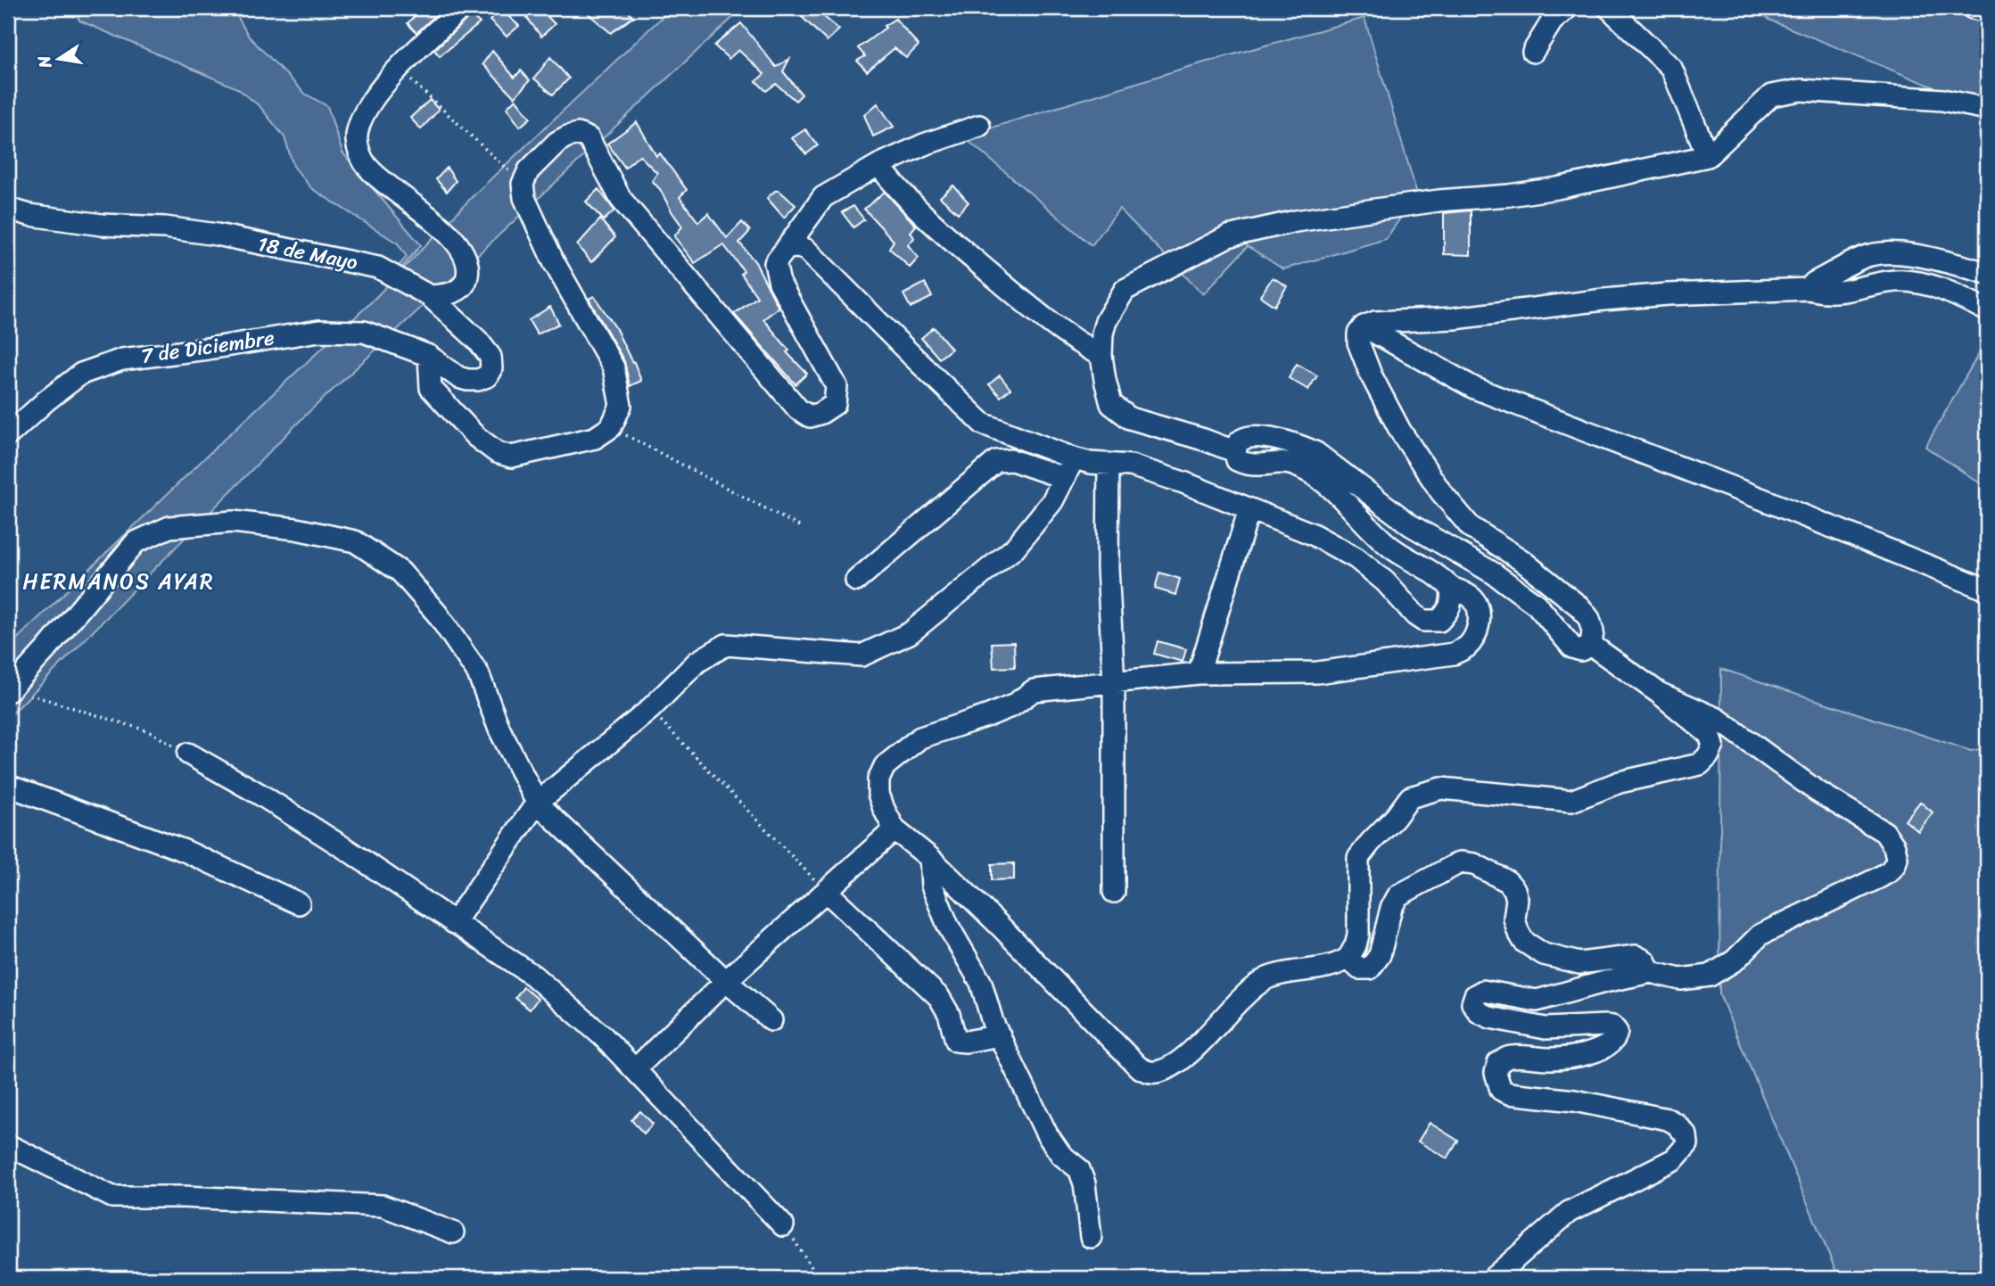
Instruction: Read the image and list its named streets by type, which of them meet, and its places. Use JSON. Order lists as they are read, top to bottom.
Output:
{
  "streets": {
    "street": ["18 de Mayo", "7 de Diciembre"]
  },
  "crossings": [
    ["18 de Mayo", "7 de Diciembre"]
  ],
  "districts": ["HERMANOS AYAR"],
  "north": "left"
}
